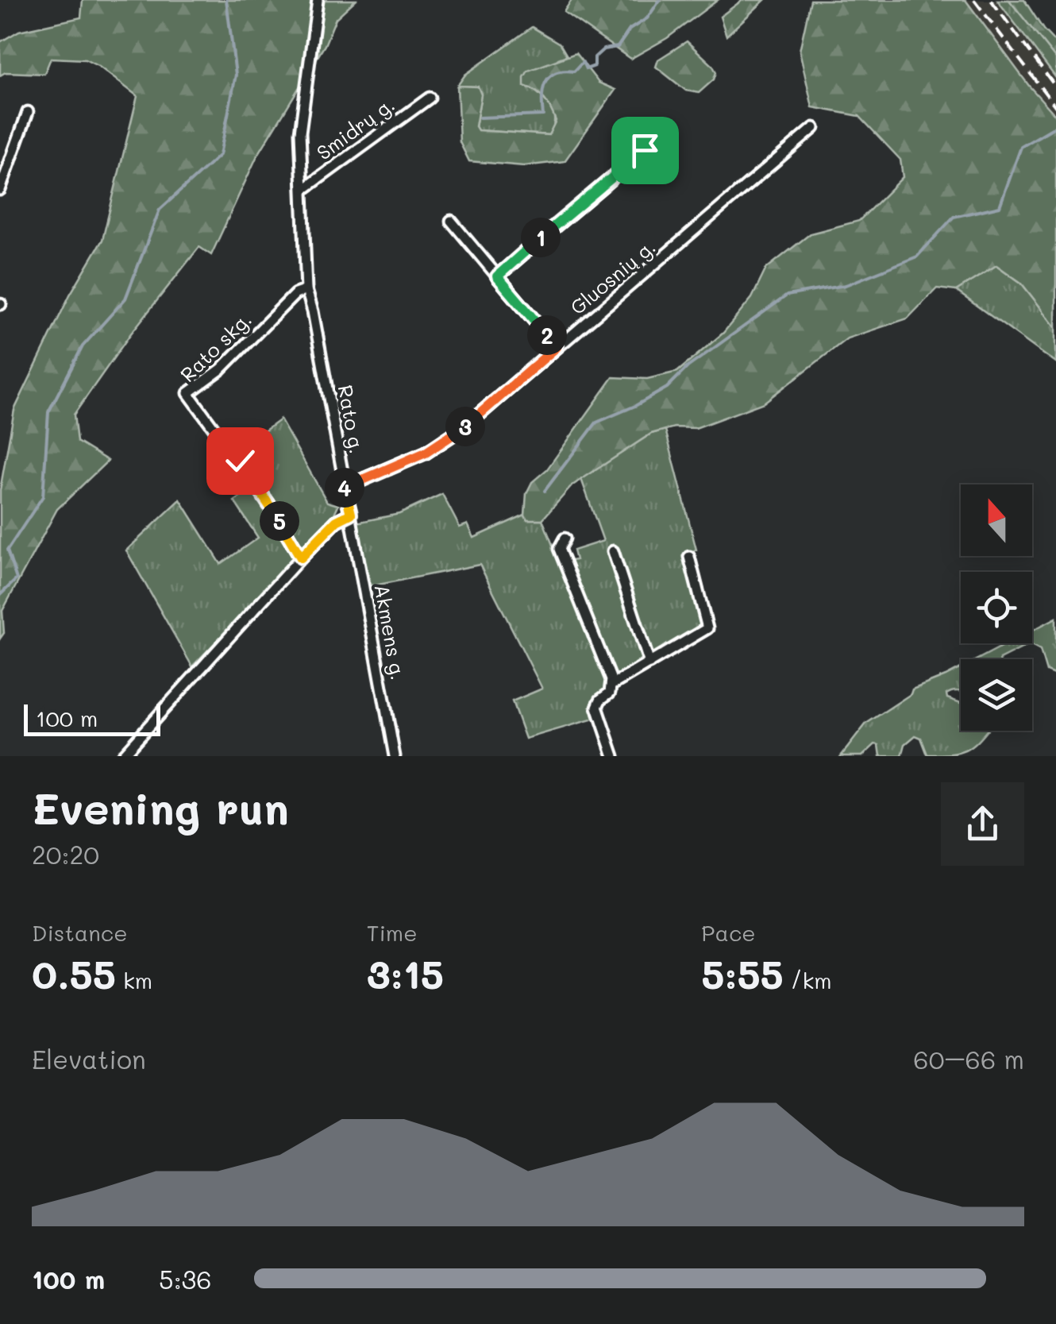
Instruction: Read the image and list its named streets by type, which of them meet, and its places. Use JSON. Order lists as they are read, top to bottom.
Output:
{
  "streets": {
    "street": [
      "Smidrų g.",
      "Gluosnių g.",
      "Rato skg.",
      "Rato g.",
      "Akmens g."
    ]
  },
  "crossings": [
    ["Smidrų g.", "Rato g."],
    ["Gluosnių g.", "Rato g."],
    ["Rato skg.", "Rato g."],
    ["Rato g.", "Akmens g."]
  ],
  "scale_bar": "100 m",
  "north": "top",
  "page": {
    "pins": [
      "1",
      "2",
      "3",
      "4",
      "5"
    ],
    "scale": "100 m",
    "heading": ["Evening run", "20:20"],
    "stats": [
      ["Distance", "0.55 km"],
      ["Time", "3:15"],
      ["Pace", "5:55 /km"]
    ],
    "chart": ["Elevation", "60–66 m"],
    "list": [
      {
        "name": "100 m",
        "note": "5:36"
      }
    ]
  }
}
